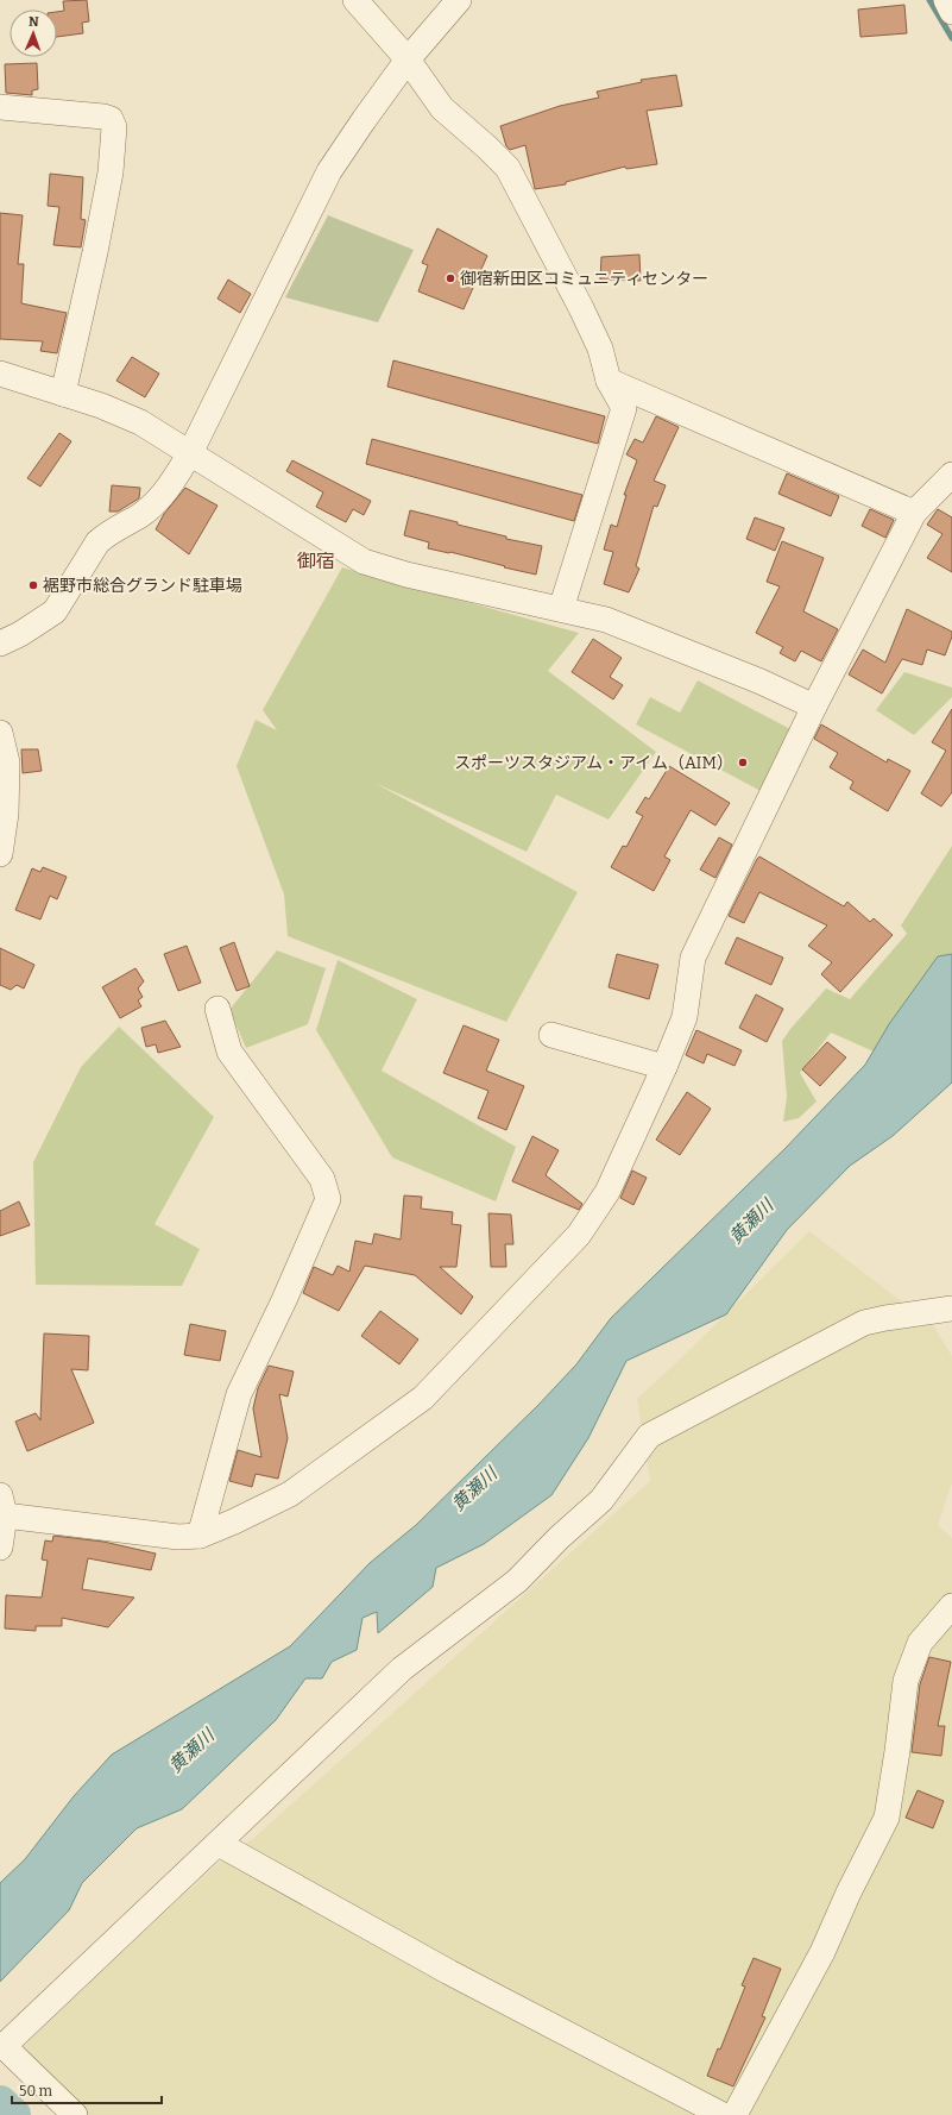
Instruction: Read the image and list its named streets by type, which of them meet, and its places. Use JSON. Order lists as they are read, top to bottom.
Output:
{
  "districts": ["御宿"],
  "water": ["黄瀬川"],
  "places": ["御宿新田区コミュニティセンター", "裾野市総合グランド駐車場", "スポーツスタジアム・アイム（AIM）"],
  "scale_bar": "50 m",
  "north": "top"
}
